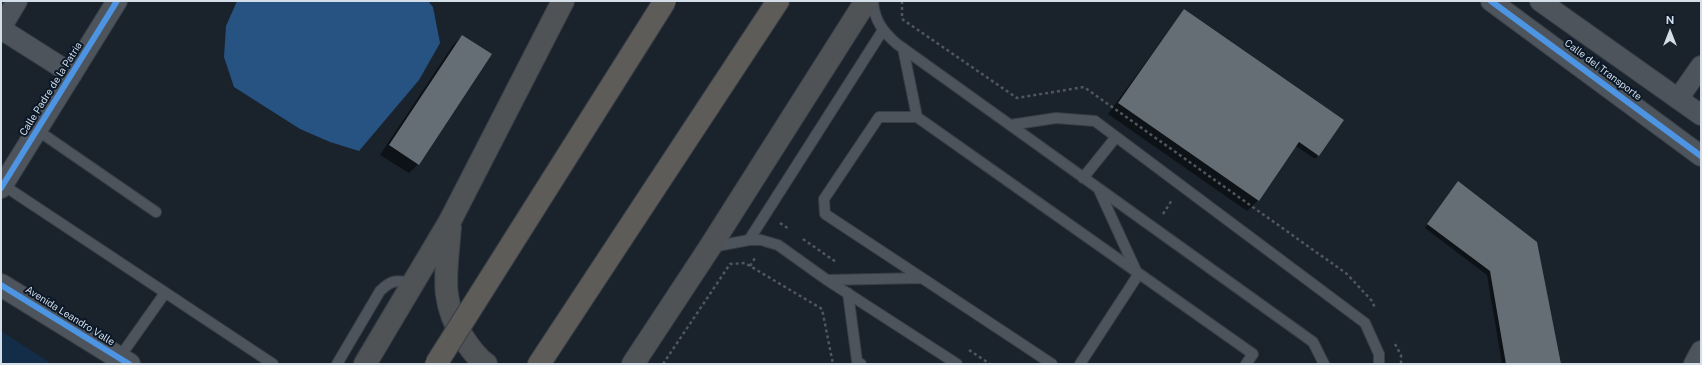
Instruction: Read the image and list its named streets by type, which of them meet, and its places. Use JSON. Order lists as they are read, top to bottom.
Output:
{
  "streets": {
    "street": ["Calle del Transporte", "Calle Padre de la Patria", "Avenida Leandro Valle"]
  },
  "north": "top"
}
